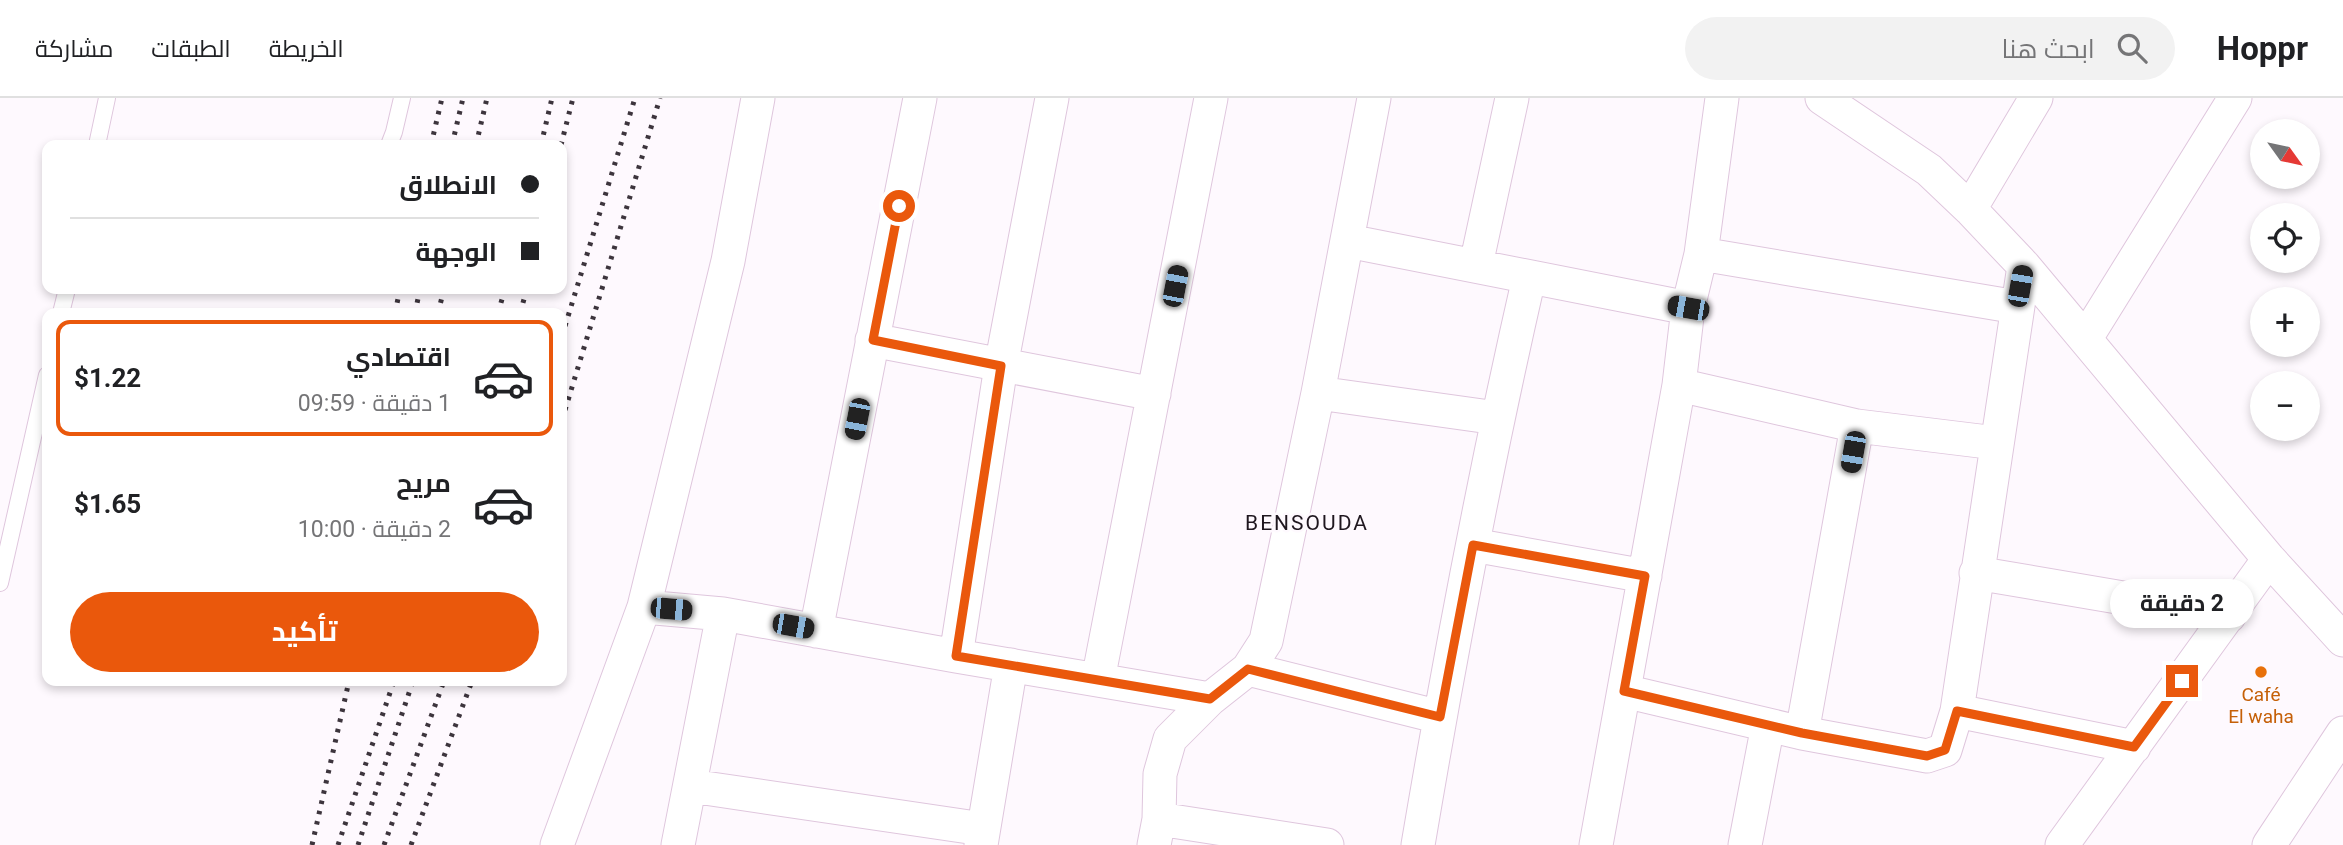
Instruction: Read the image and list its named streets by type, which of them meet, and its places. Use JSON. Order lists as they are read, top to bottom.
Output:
{
  "districts": ["BENSOUDA"],
  "places": ["Café El waha"],
  "north": "bottom right",
  "page": {
    "header": "Hoppr",
    "search": "ابحث هنا",
    "nav": ["الخريطة", "الطبقات", "مشاركة"],
    "map_buttons": ["+", "−"],
    "banner": ["الانطلاق", "الوجهة"],
    "list": [
      {
        "name": "اقتصادي",
        "note": "1 دقيقة · 09:59",
        "value": "$1.22"
      },
      {
        "name": "مريح",
        "note": "2 دقيقة · 10:00",
        "value": "$1.65"
      }
    ],
    "buttons": "تأكيد",
    "bubble": "2 دقيقة"
  }
}
